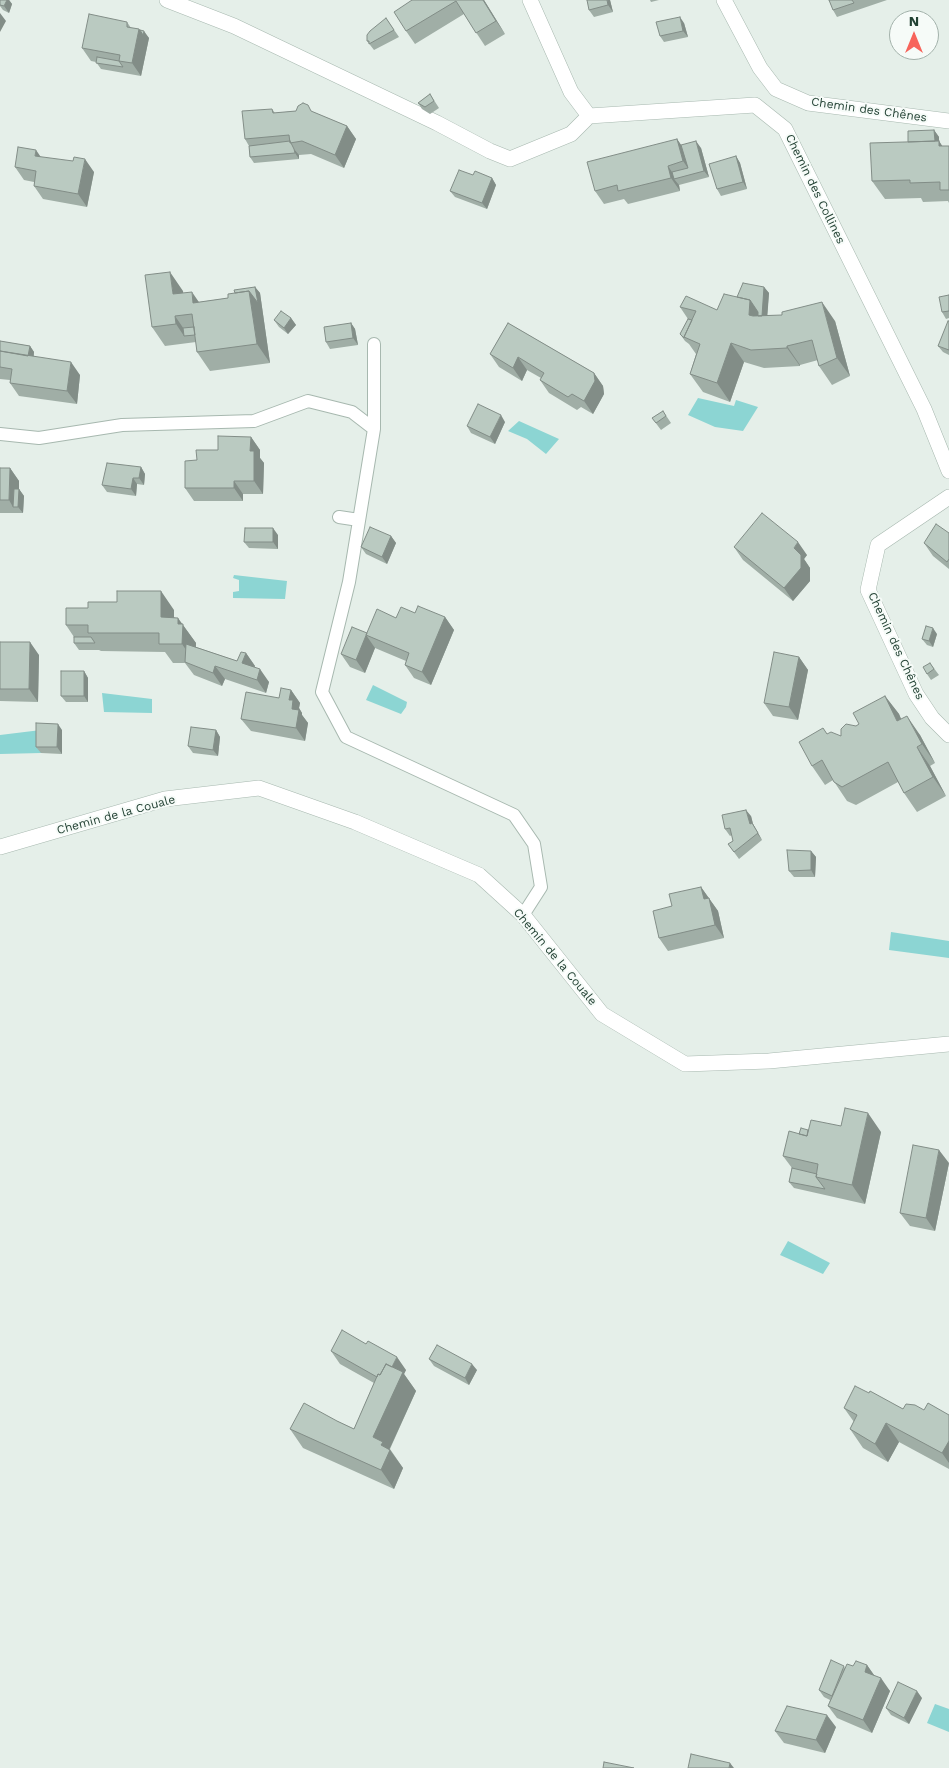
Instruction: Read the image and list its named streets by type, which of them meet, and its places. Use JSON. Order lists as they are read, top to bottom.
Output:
{
  "streets": {
    "street": ["Chemin des Chênes", "Chemin des Collines", "Chemin de la Couale"]
  },
  "north": "top"
}
